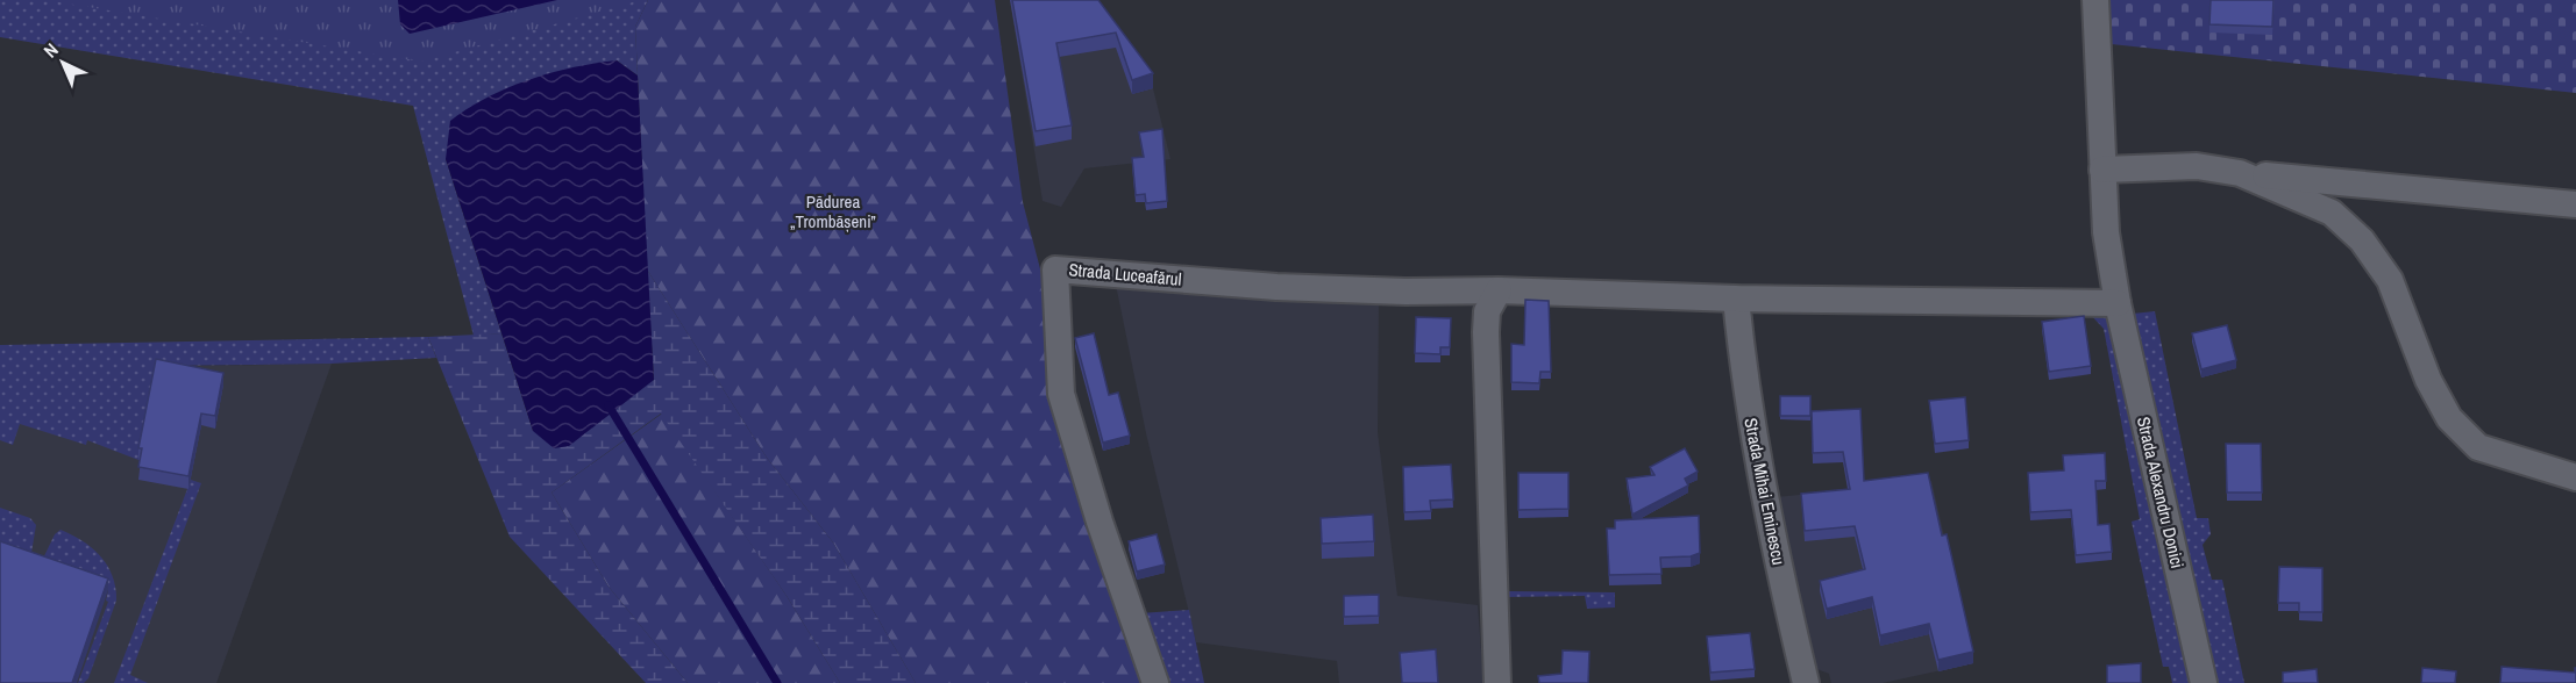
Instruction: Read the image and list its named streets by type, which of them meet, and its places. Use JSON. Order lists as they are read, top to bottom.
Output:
{
  "streets": {
    "street": ["Strada Luceafărul", "Strada Mihai Eminescu", "Strada Alexandru Donici"]
  },
  "crossings": [
    ["Strada Luceafărul", "Strada Mihai Eminescu"]
  ],
  "parks": ["Pădurea „Trombășeni”"],
  "north": "top left"
}
